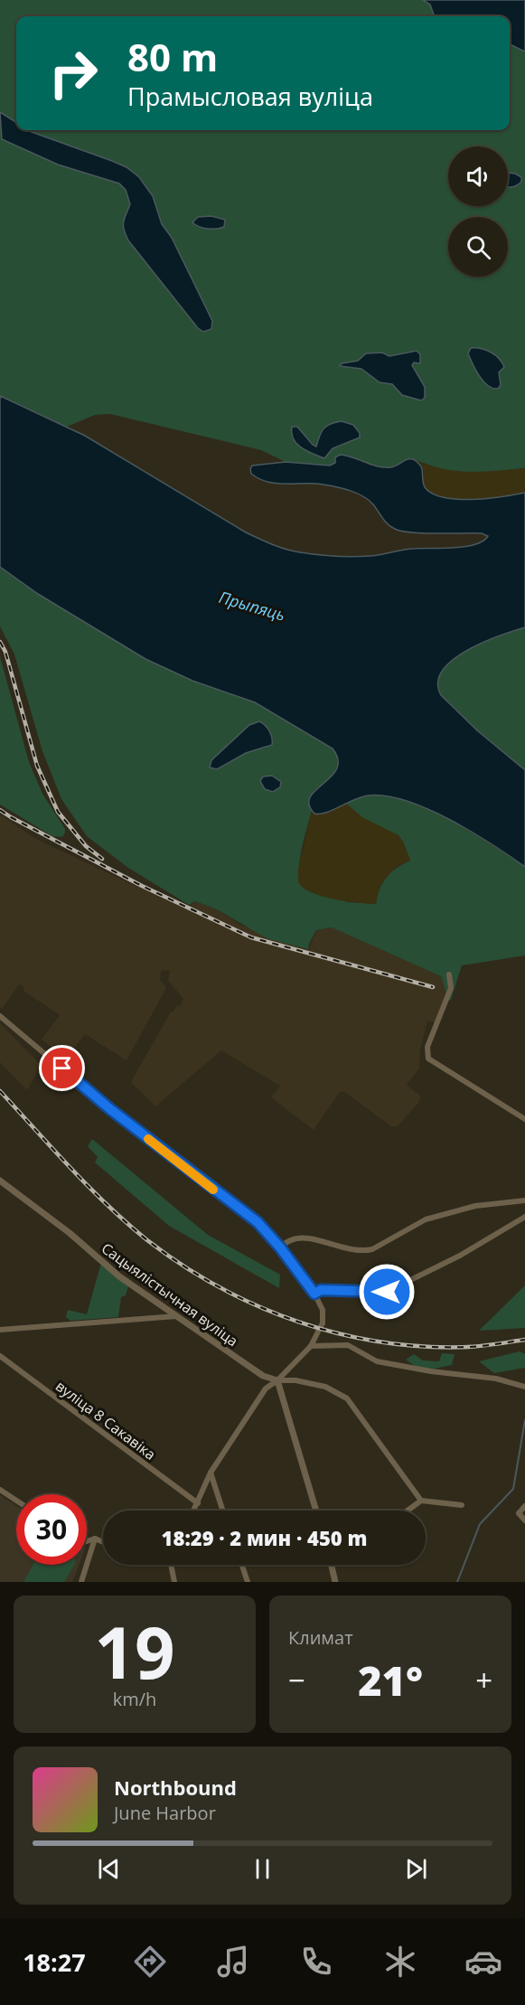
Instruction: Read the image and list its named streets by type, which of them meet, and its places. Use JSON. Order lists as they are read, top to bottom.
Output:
{
  "streets": {
    "street": ["Сацыялістычная вуліца", "вуліца 8 Сакавіка"]
  },
  "water": ["Прыпяць"],
  "page": {
    "turn": ["80 m", "Прамысловая вуліца"],
    "limit": "30",
    "trip": "18:29 · 2 мин · 450 m",
    "tile": [
      ["19", "km/h"],
      "Климат"
    ],
    "heat": ["−", "21°", "+"],
    "song": ["Northbound", "June Harbor"],
    "tabs": "18:27"
  }
}
